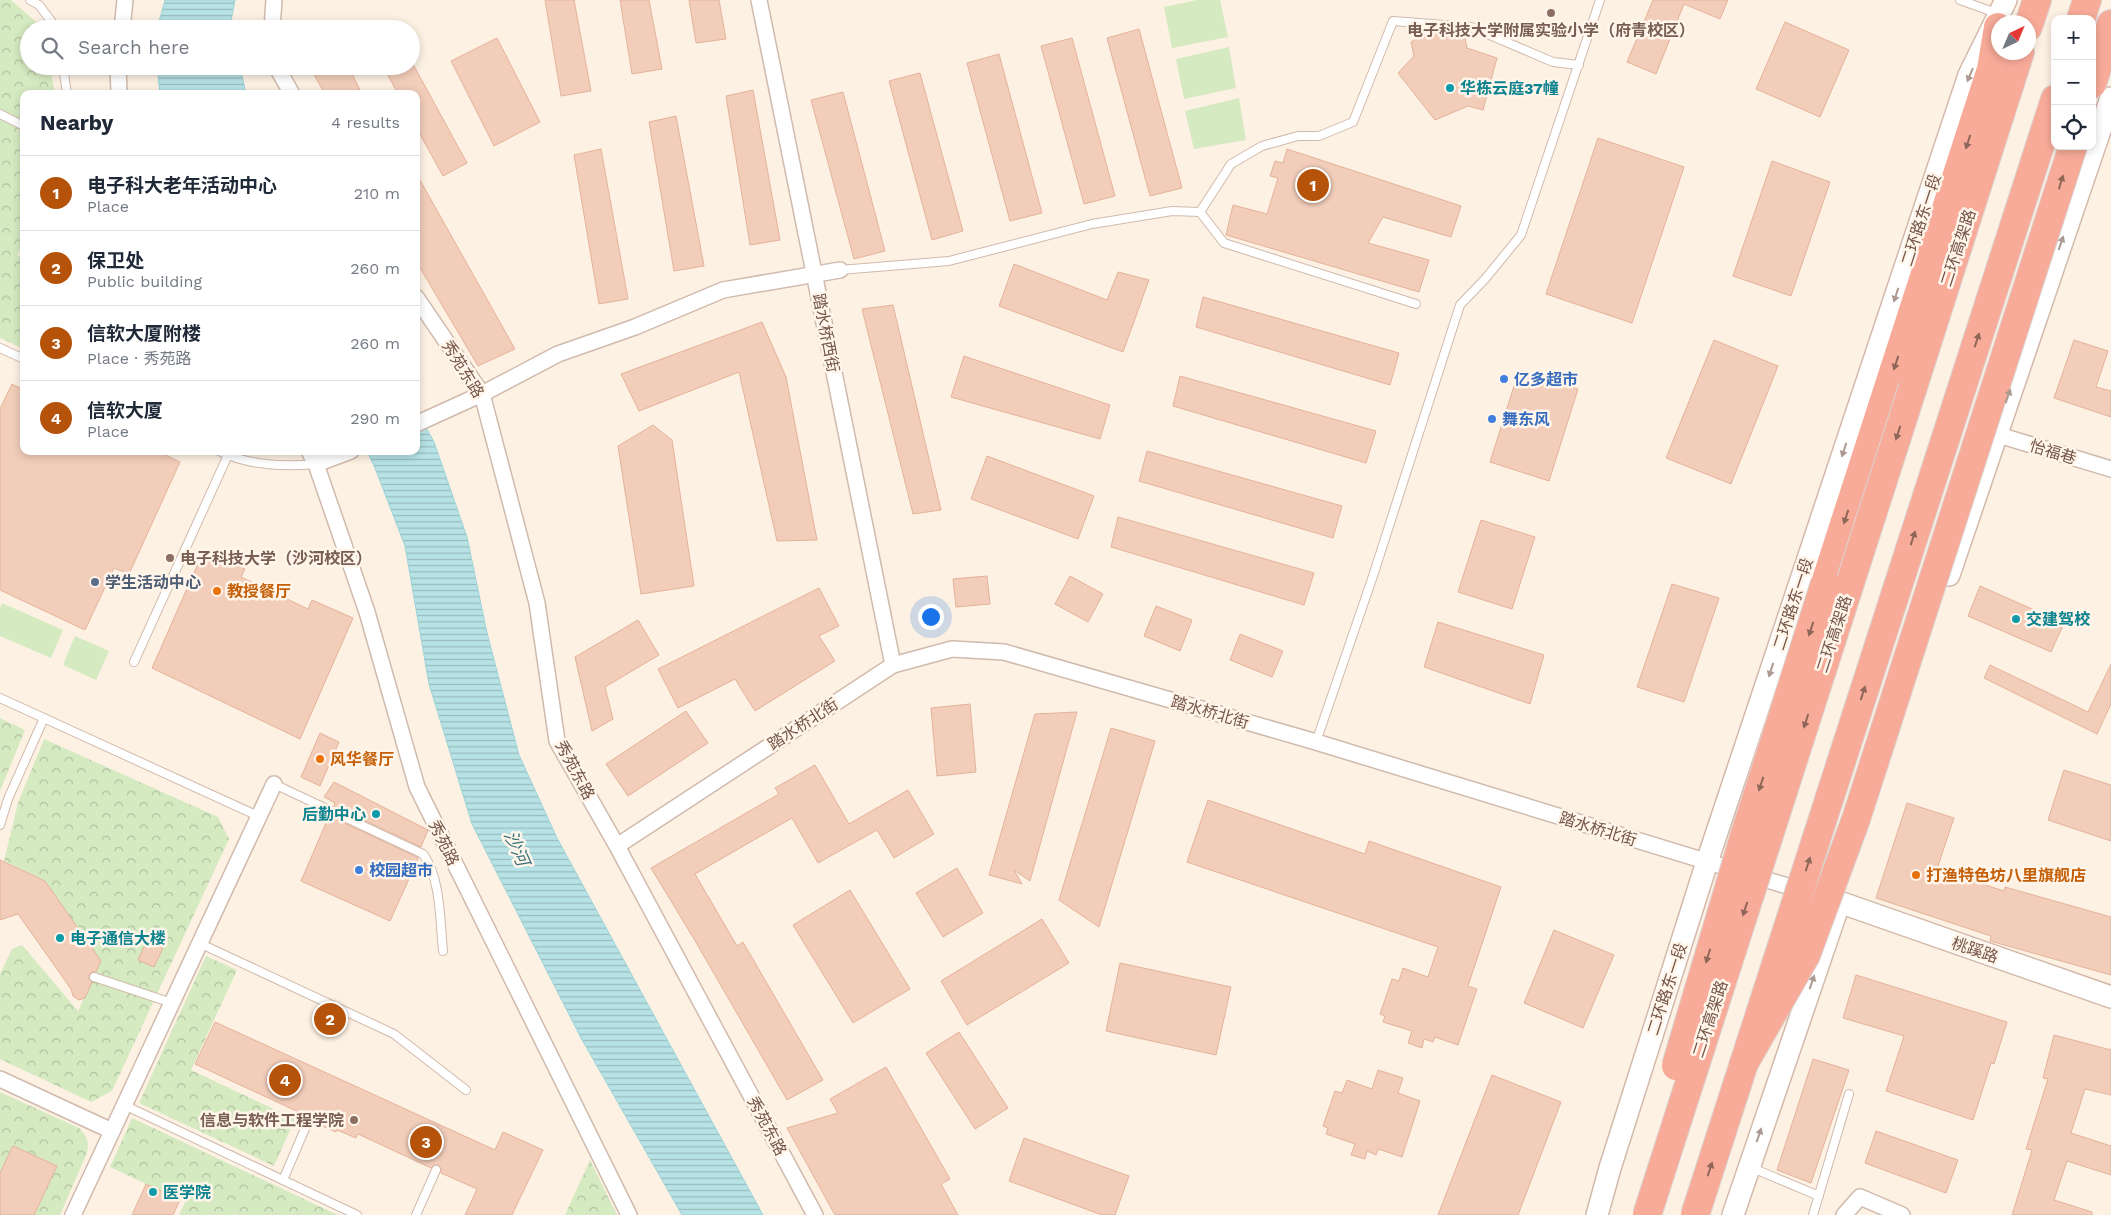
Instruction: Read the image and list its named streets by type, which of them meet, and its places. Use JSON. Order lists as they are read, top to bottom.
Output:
{
  "streets": {
    "highway": ["二环高架路"],
    "main road": ["二环路东一段", "桃蹊路"],
    "street": [
      "踏水桥西街",
      "秀苑东路",
      "怡福巷",
      "踏水桥北街",
      "秀苑路"
    ]
  },
  "crossings": [
    ["二环路东一段", "踏水桥北街"],
    ["踏水桥西街", "踏水桥北街"],
    ["秀苑东路", "踏水桥北街"],
    ["踏水桥北街", "桃蹊路"]
  ],
  "water": ["沙河"],
  "places": [
    "电子科技大学附属实验小学（府青校区）",
    "华栋云庭37幢",
    "亿多超市",
    "舞东风",
    "电子科技大学（沙河校区）",
    "学生活动中心",
    "教授餐厅",
    "交建驾校",
    "风华餐厅",
    "后勤中心",
    "校园超市",
    "打渔特色坊八里旗舰店",
    "电子通信大楼",
    "信息与软件工程学院",
    "医学院"
  ],
  "north": "top right",
  "page": {
    "map_buttons": ["+", "−"],
    "search": "Search here",
    "heading": ["Nearby", "4 results"],
    "list": [
      {
        "mark": "1",
        "name": "电子科大老年活动中心",
        "note": "Place",
        "value": "210 m"
      },
      {
        "mark": "2",
        "name": "保卫处",
        "note": "Public building",
        "value": "260 m"
      },
      {
        "mark": "3",
        "name": "信软大厦附楼",
        "note": "Place · 秀苑路",
        "value": "260 m"
      },
      {
        "mark": "4",
        "name": "信软大厦",
        "note": "Place",
        "value": "290 m"
      }
    ],
    "pins": [
      "1",
      "2",
      "4",
      "3"
    ]
  }
}
